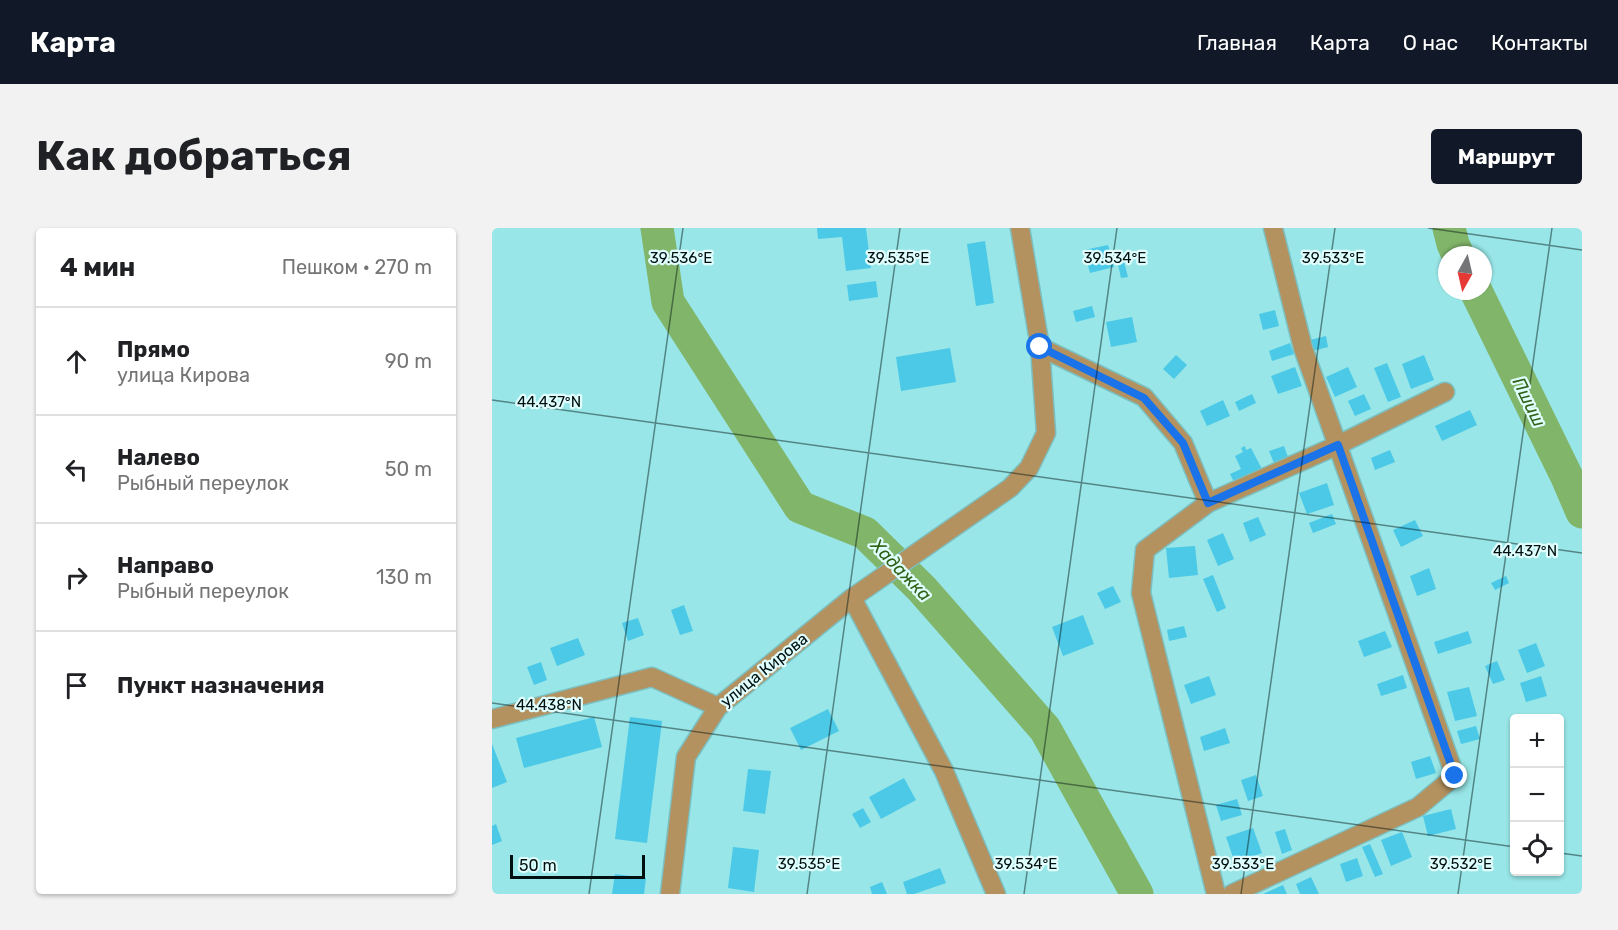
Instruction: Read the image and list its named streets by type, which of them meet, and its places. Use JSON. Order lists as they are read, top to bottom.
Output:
{
  "streets": {
    "street": ["улица Кирова"]
  },
  "water": ["Пшиш", "Хадажка"],
  "scale_bar": "50 m",
  "north": "bottom",
  "page": {
    "header": "Карта",
    "nav": [
      "Главная",
      "Карта",
      "О нас",
      "Контакты"
    ],
    "buttons": "Маршрут",
    "title": "Как добраться",
    "heading": ["4 мин", "Пешком · 270 m"],
    "list": [
      ["Прямо", "улица Кирова", "90 m"],
      ["Налево", "Рыбный переулок", "50 m"],
      ["Направо", "Рыбный переулок", "130 m"],
      "Пункт назначения"
    ],
    "map_buttons": ["+", "−"],
    "scale": "50 m"
  },
  "coordinates": [
    "39.536°E",
    "39.535°E",
    "39.534°E",
    "39.533°E",
    "44.437°N",
    "44.438°N",
    "39.532°E"
  ]
}
